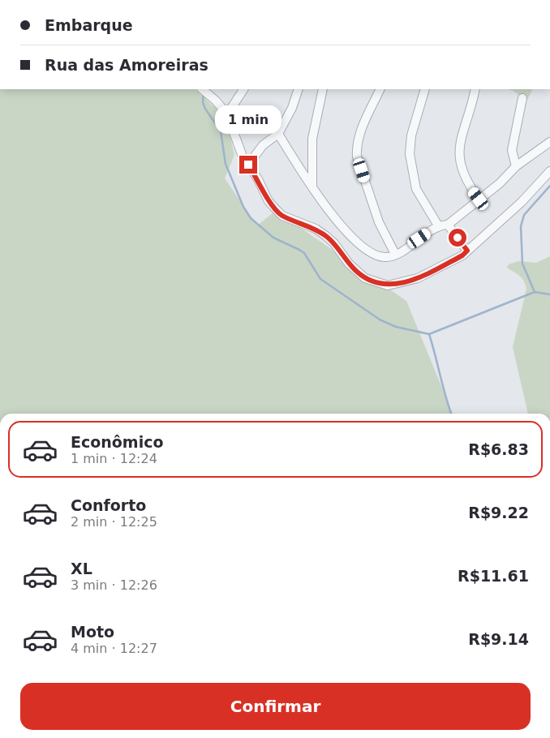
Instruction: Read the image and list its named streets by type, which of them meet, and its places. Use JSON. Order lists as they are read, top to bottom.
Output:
{
  "page": {
    "banner": ["Embarque", "Rua das Amoreiras"],
    "bubble": "1 min",
    "list": [
      {
        "name": "Econômico",
        "note": "1 min · 12:24",
        "value": "R$6.83"
      },
      {
        "name": "Conforto",
        "note": "2 min · 12:25",
        "value": "R$9.22"
      },
      {
        "name": "XL",
        "note": "3 min · 12:26",
        "value": "R$11.61"
      },
      {
        "name": "Moto",
        "note": "4 min · 12:27",
        "value": "R$9.14"
      }
    ],
    "buttons": "Confirmar"
  }
}
